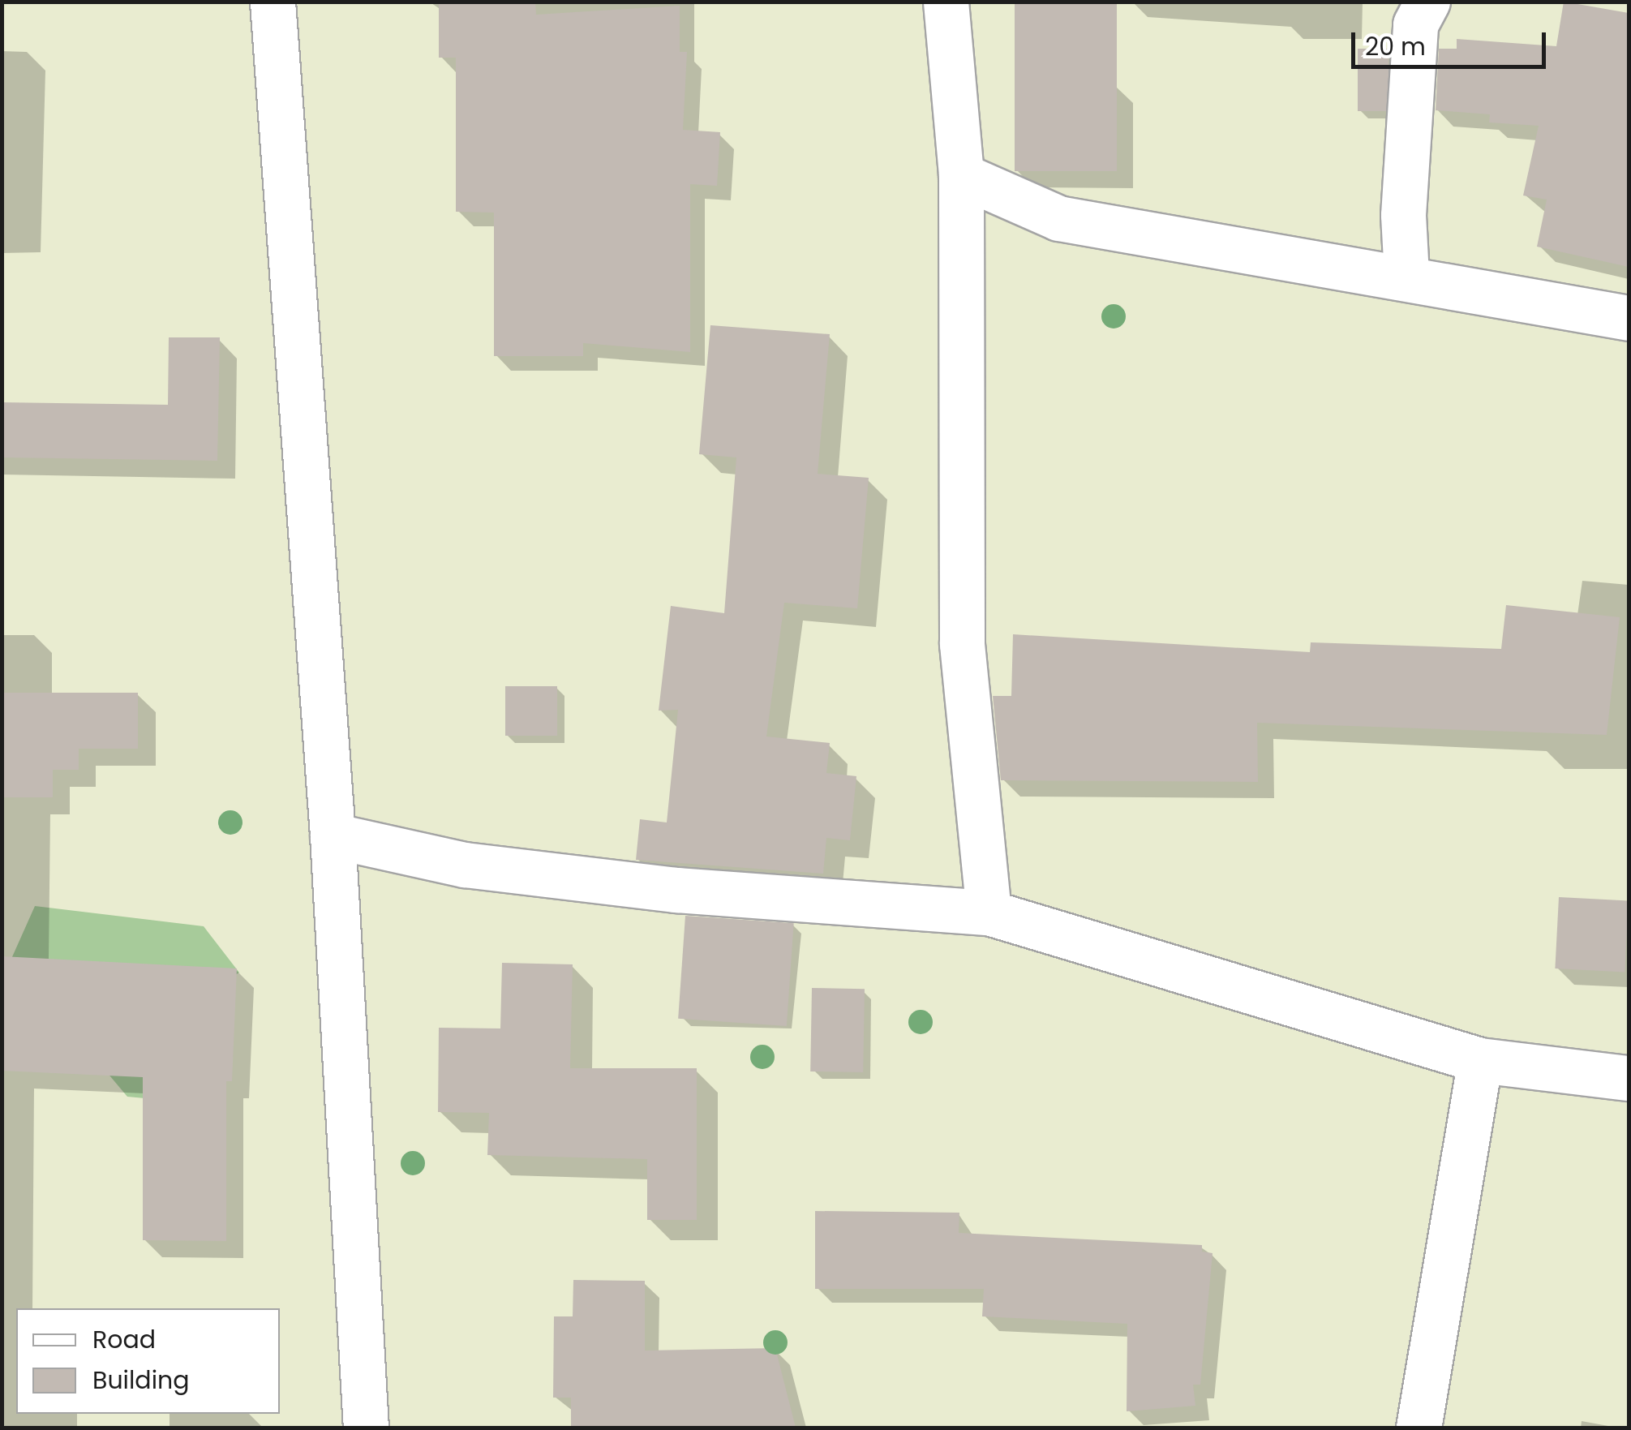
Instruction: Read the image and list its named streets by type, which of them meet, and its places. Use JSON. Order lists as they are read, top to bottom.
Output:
{
  "legend": ["Road", "Building"],
  "scale_bar": "20 m"
}
